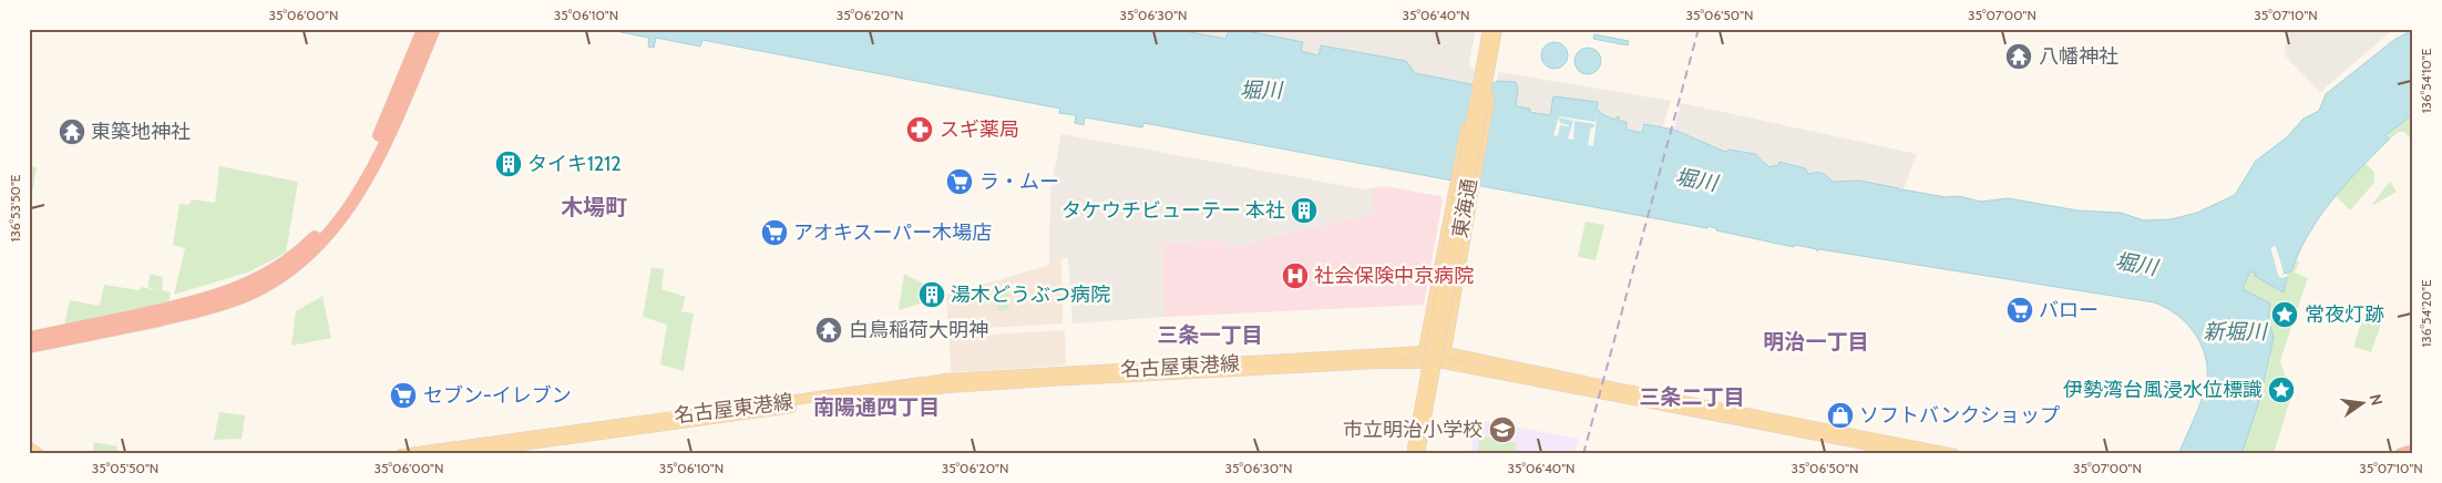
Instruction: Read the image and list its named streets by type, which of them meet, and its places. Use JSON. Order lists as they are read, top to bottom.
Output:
{
  "streets": {
    "main road": ["東海通", "名古屋東港線"]
  },
  "districts": [
    "木場町",
    "三条一丁目",
    "明治一丁目",
    "三条二丁目",
    "南陽通四丁目"
  ],
  "water": ["堀川", "新堀川"],
  "places": {
    "temple": ["八幡神社", "東築地神社", "白鳥稲荷大明神"],
    "pharmacy": ["スギ薬局"],
    "building": ["タイキ1212", "タケウチビューテー 本社", "湯木どうぶつ病院"],
    "supermarket": [
      "ラ・ムー",
      "アオキスーパー木場店",
      "バロー",
      "セブン-イレブン"
    ],
    "hospital": ["社会保険中京病院"],
    "place": ["常夜灯跡", "伊勢湾台風浸水位標識"],
    "shop": ["ソフトバンクショップ"],
    "school or university": ["市立明治小学校"]
  },
  "north": "right",
  "coordinates": [
    "35°06'00\"N",
    "35°06'10\"N",
    "35°06'20\"N",
    "35°06'30\"N",
    "35°06'40\"N",
    "35°06'50\"N",
    "35°07'00\"N",
    "35°07'10\"N",
    "136°54'10\"E",
    "136°53'50\"E",
    "136°54'20\"E",
    "35°05'50\"N"
  ]
}
